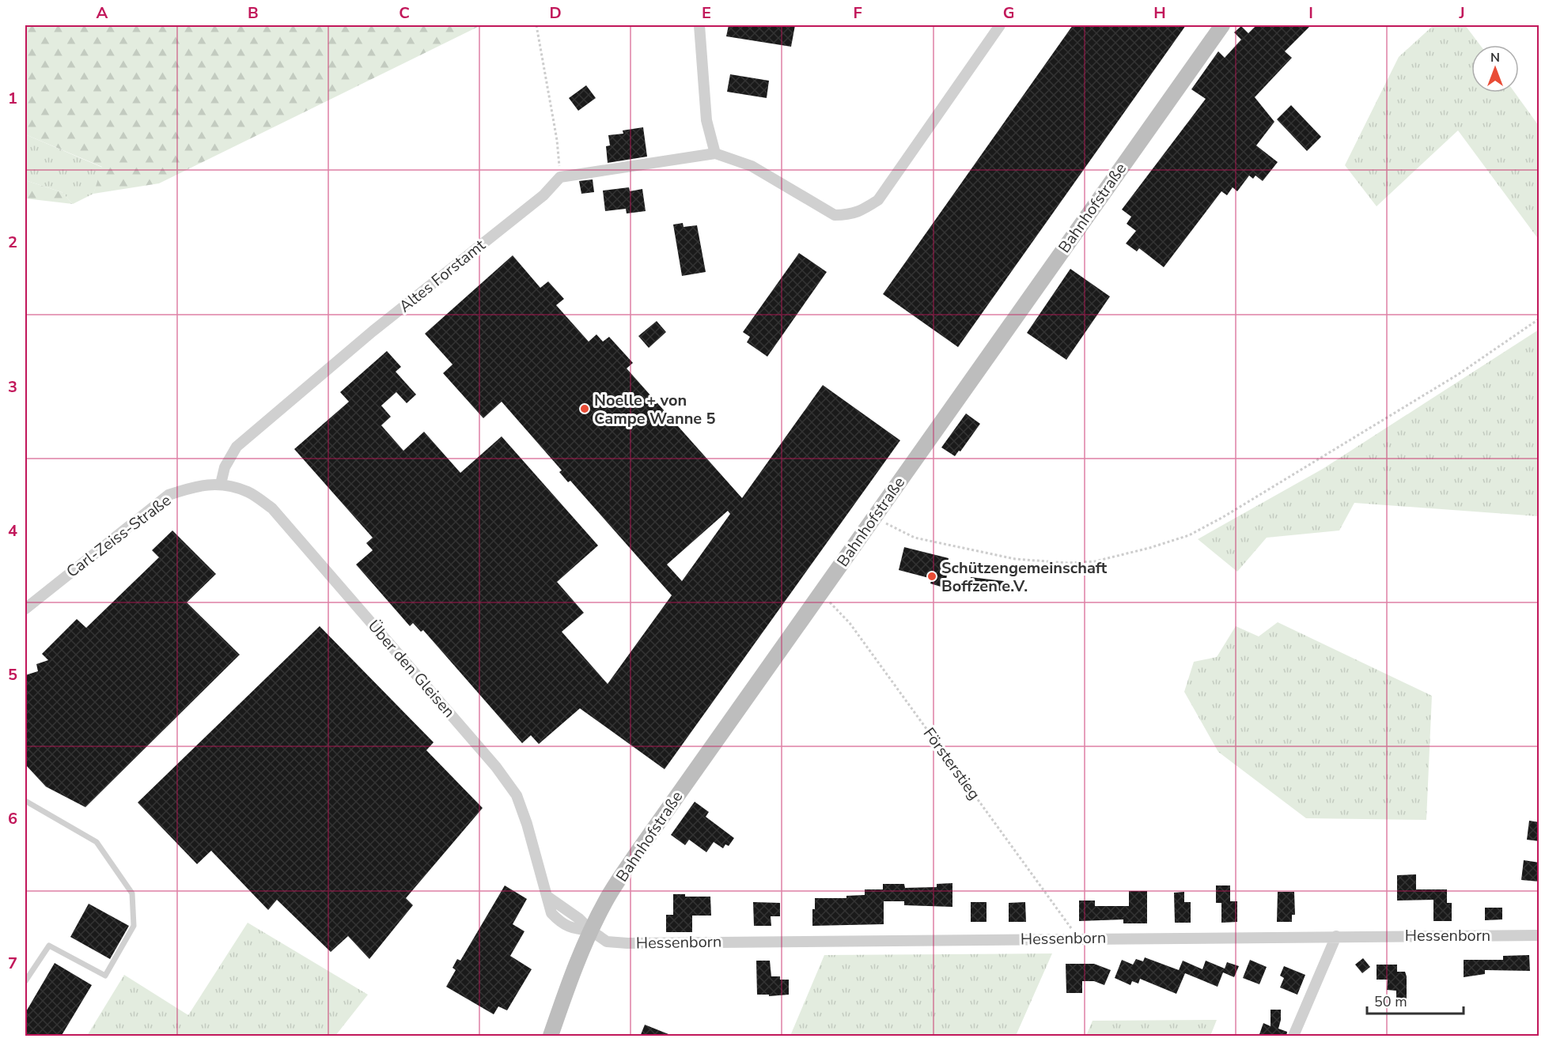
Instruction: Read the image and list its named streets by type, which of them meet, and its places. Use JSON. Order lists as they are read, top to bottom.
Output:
{
  "streets": {
    "main road": ["Bahnhofstraße"],
    "street": [
      "Altes Forstamt",
      "Carl-Zeiss-Straße",
      "Über den Gleisen",
      "Hessenborn"
    ],
    "path": ["Försterstieg"]
  },
  "crossings": [
    ["Bahnhofstraße", "Über den Gleisen"],
    ["Bahnhofstraße", "Försterstieg"],
    ["Bahnhofstraße", "Hessenborn"],
    ["Altes Forstamt", "Carl-Zeiss-Straße"],
    ["Altes Forstamt", "Über den Gleisen"],
    ["Carl-Zeiss-Straße", "Über den Gleisen"],
    ["Über den Gleisen", "Hessenborn"],
    ["Försterstieg", "Hessenborn"]
  ],
  "places": ["Noelle + von Campe Wanne 5", "Schützengemeinschaft Boffzen e.V."],
  "scale_bar": "50 m",
  "north": "top",
  "grid": {
    "columns": [
      "A",
      "B",
      "C",
      "D",
      "E",
      "F",
      "G",
      "H",
      "I",
      "J"
    ],
    "rows": [
      "1",
      "2",
      "3",
      "4",
      "5",
      "6",
      "7"
    ]
  }
}
